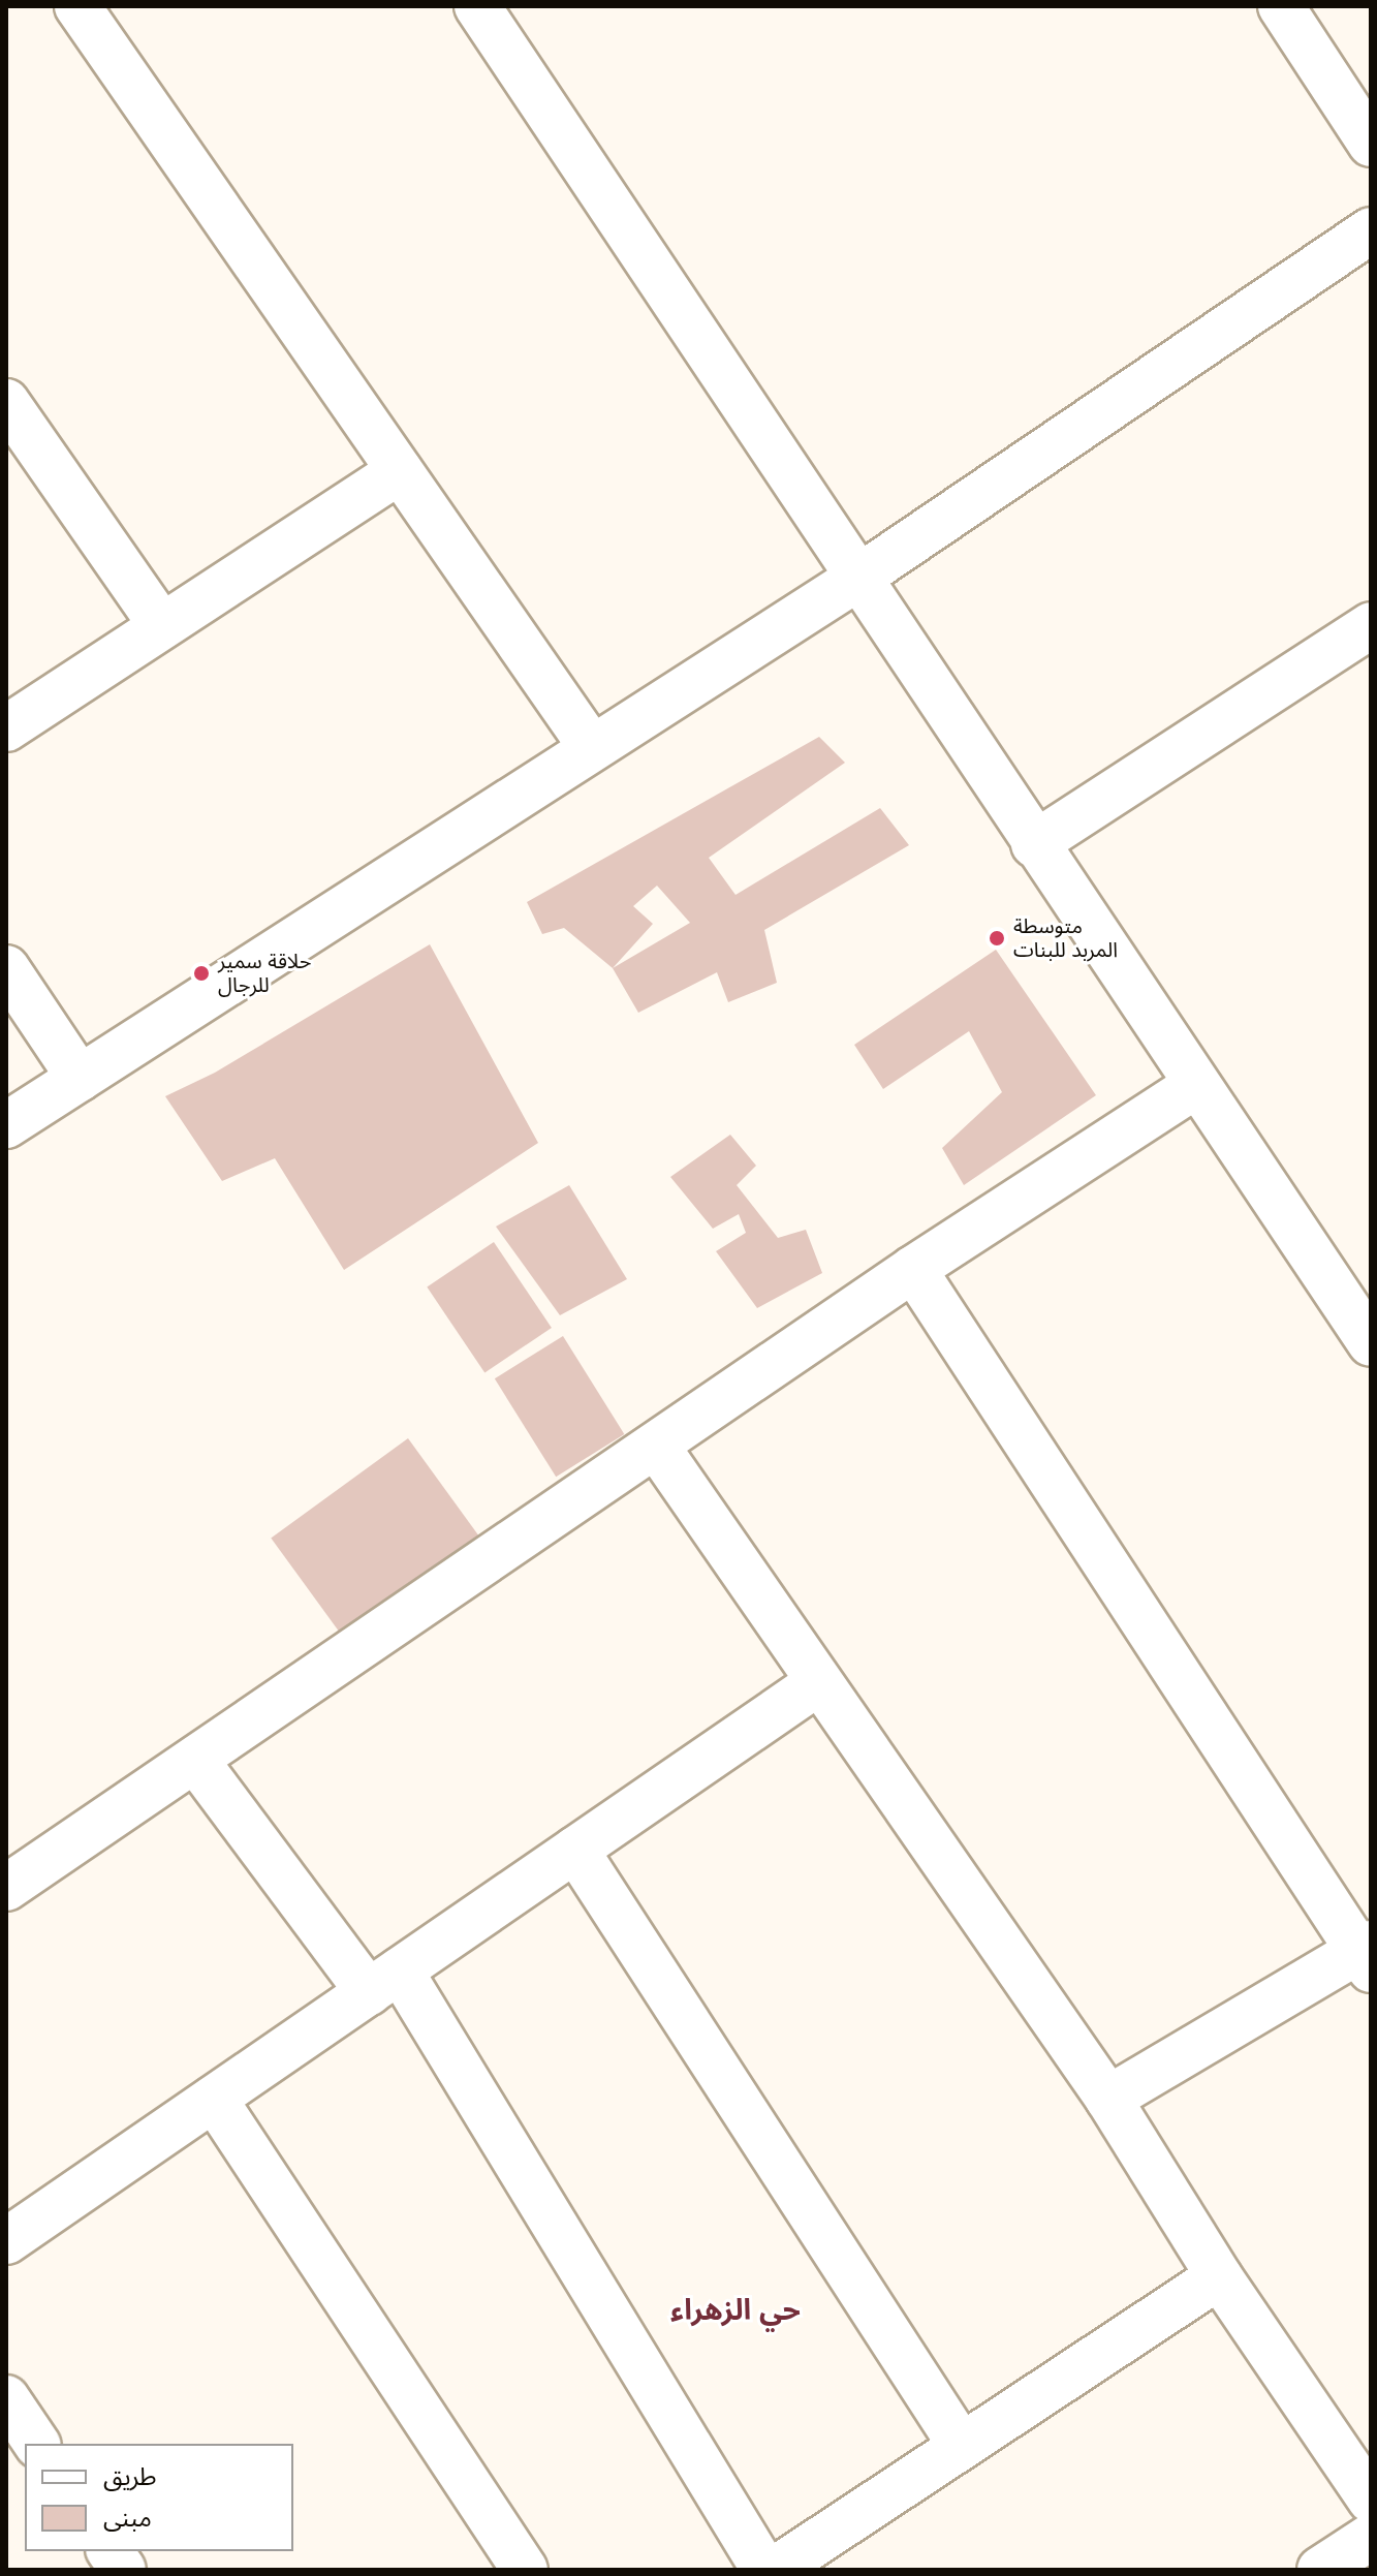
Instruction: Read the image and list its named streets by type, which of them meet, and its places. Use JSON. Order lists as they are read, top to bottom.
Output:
{
  "districts": ["حي الزهراء"],
  "places": ["متوسطة المربد للبنات", "حلاقة سمير للرجال"],
  "legend": ["طريق", "مبنى"]
}
